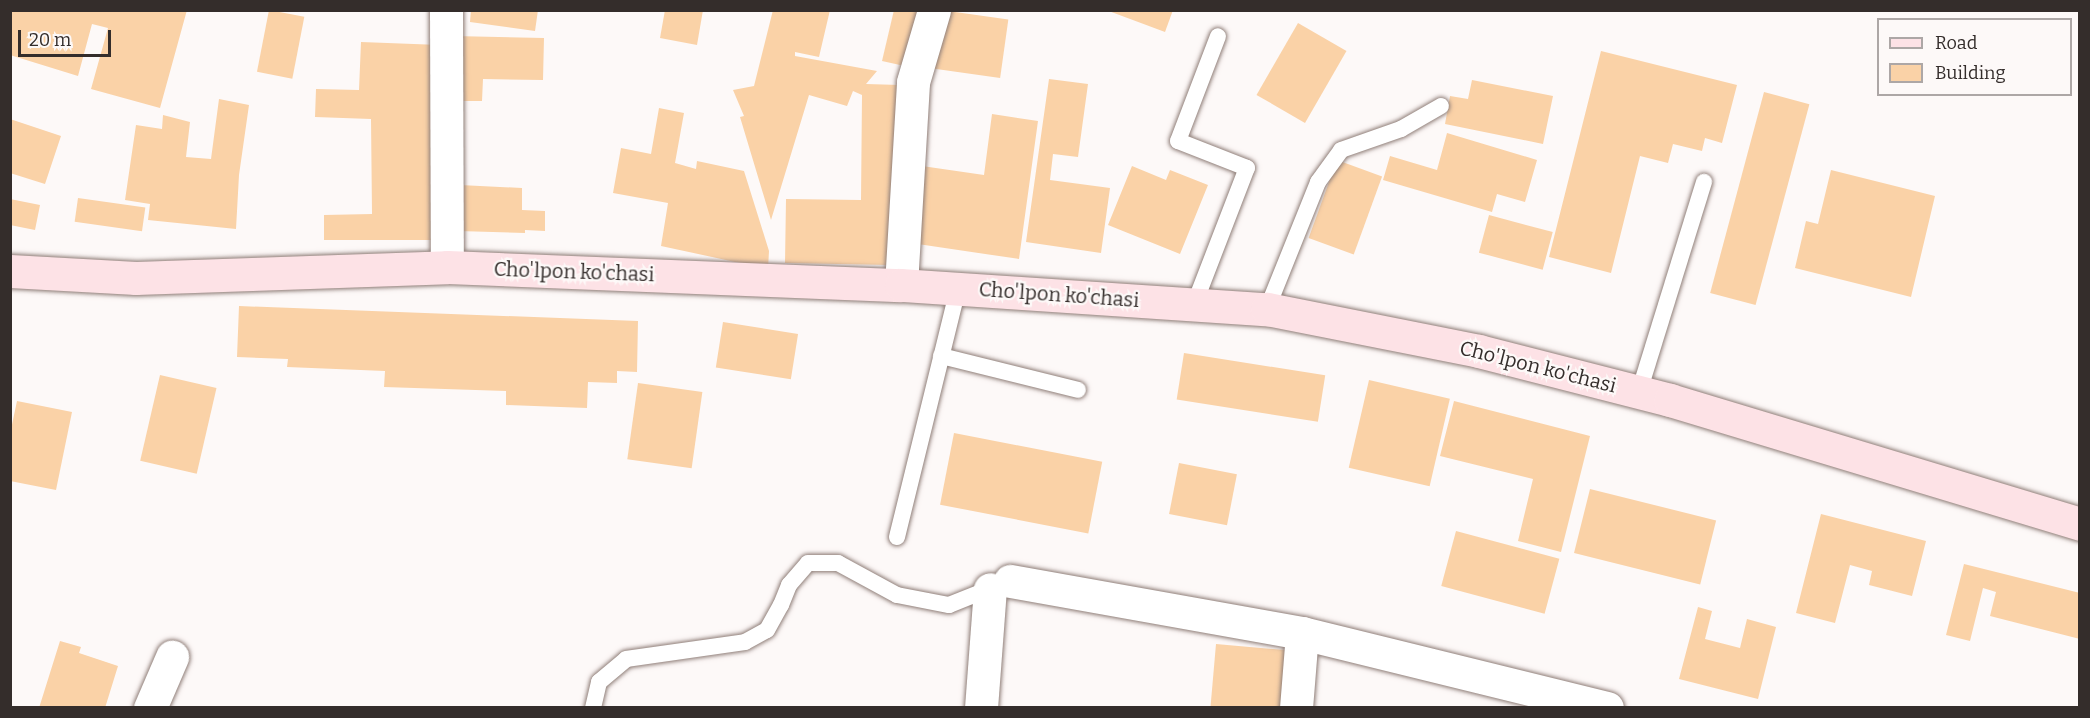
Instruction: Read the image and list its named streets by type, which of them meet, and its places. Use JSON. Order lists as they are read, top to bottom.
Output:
{
  "streets": {
    "main road": ["Cho'lpon ko'chasi"]
  },
  "legend": ["Road", "Building"],
  "scale_bar": "20 m"
}
